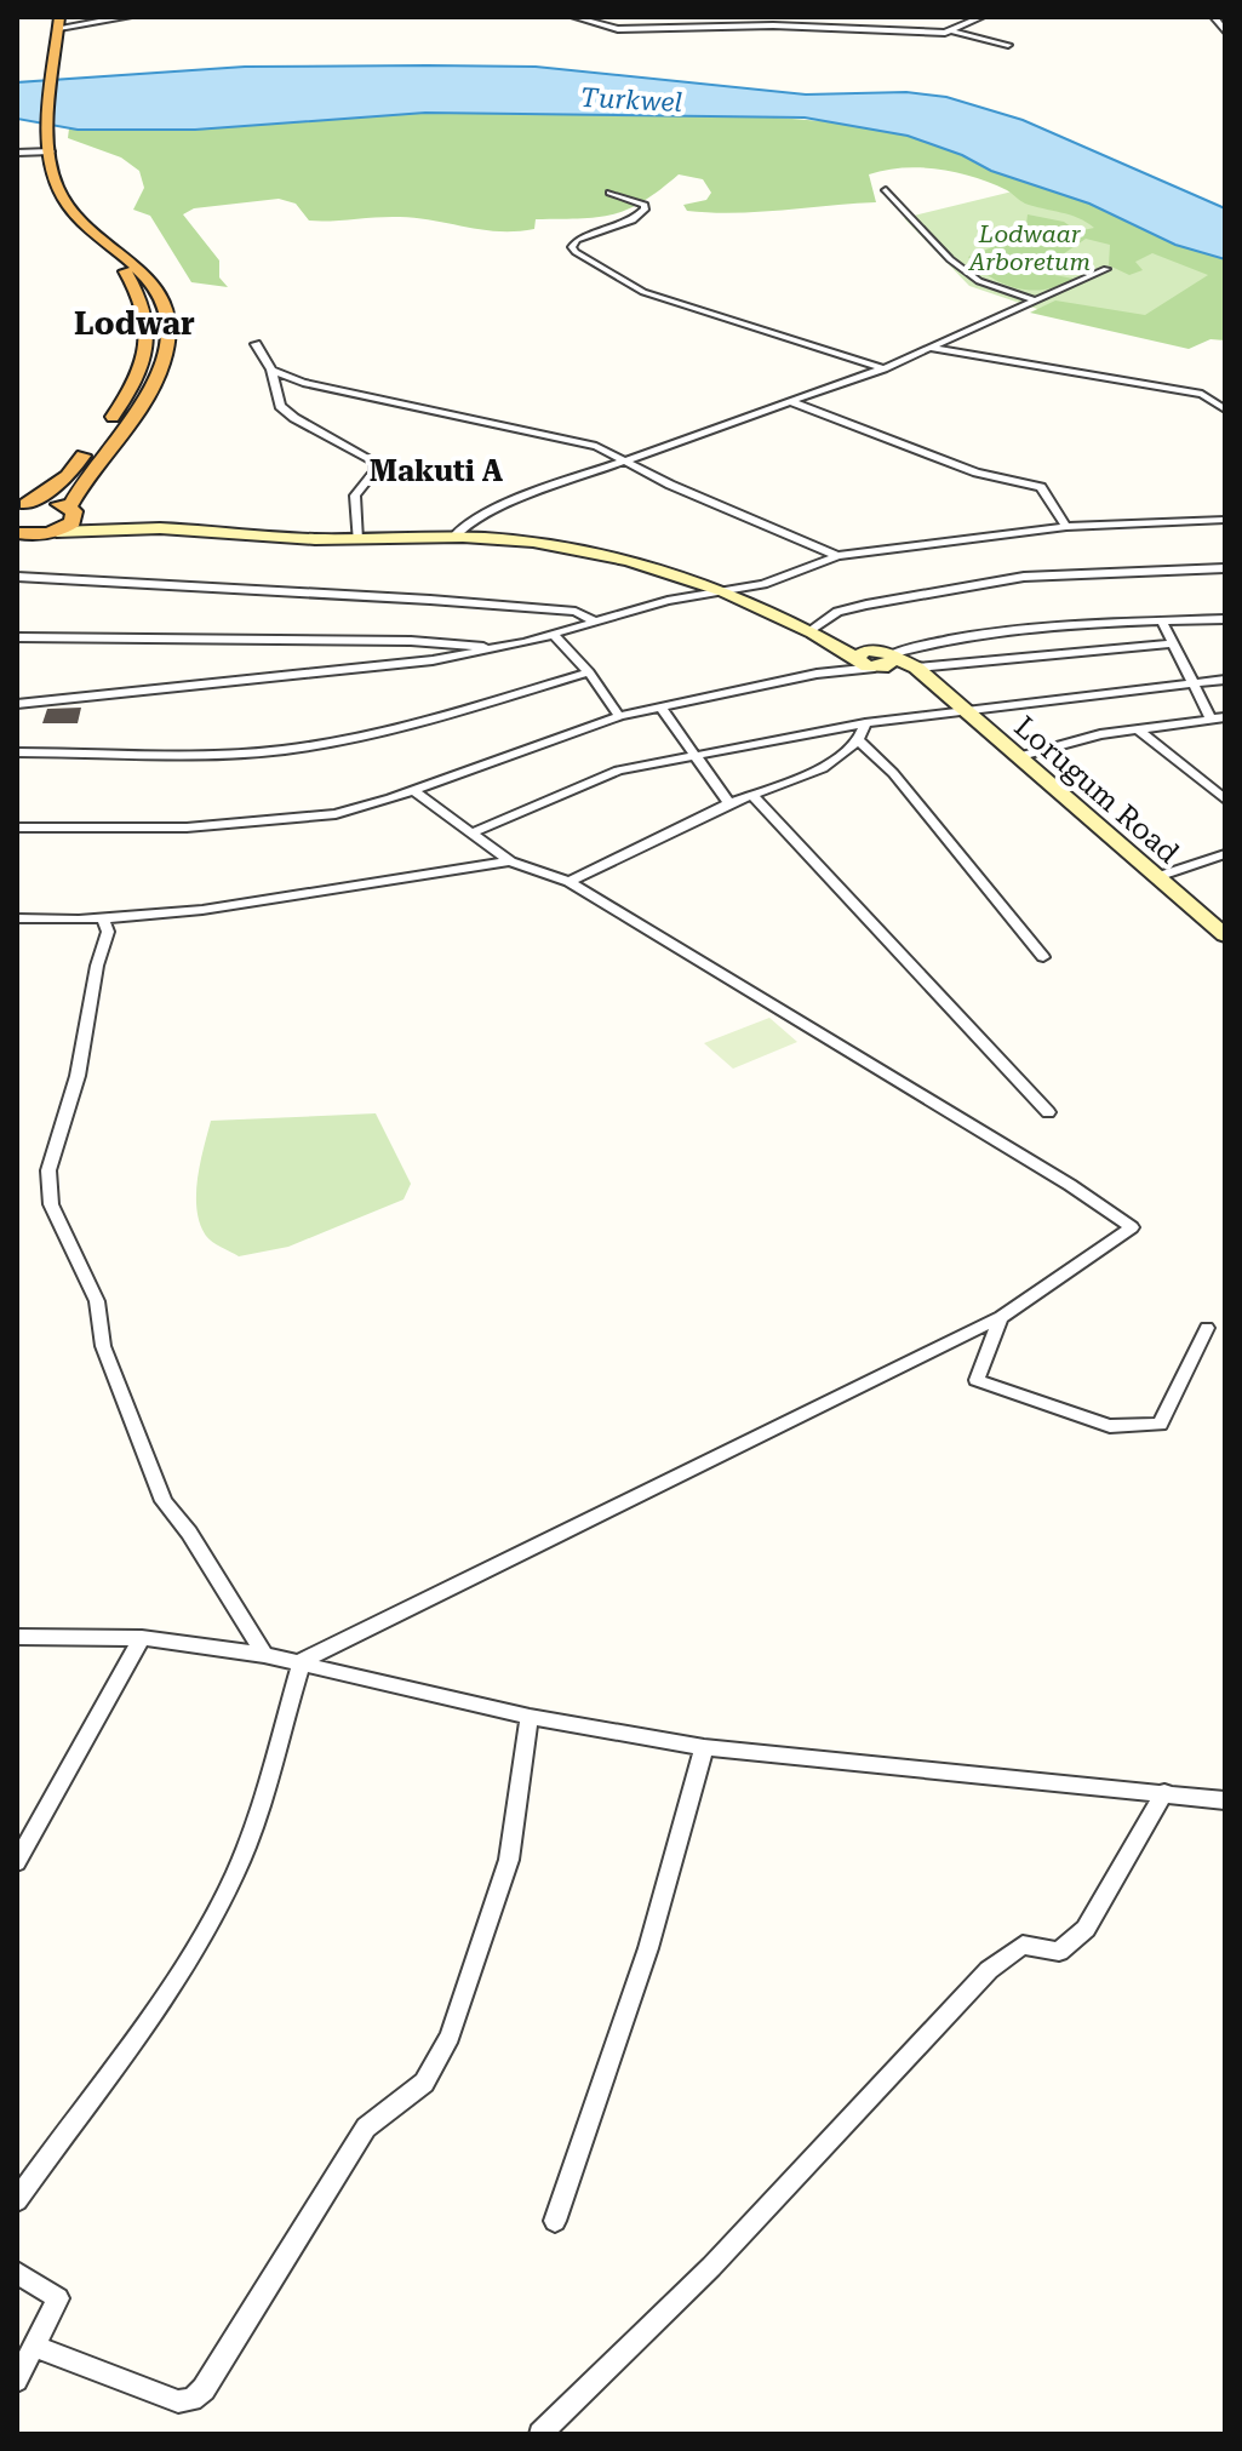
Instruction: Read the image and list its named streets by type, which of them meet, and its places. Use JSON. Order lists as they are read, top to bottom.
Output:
{
  "streets": {
    "main road": ["Lorugum Road"]
  },
  "districts": ["Lodwar", "Makuti A"],
  "water": ["Turkwel"],
  "parks": ["Lodwaar Arboretum"]
}
